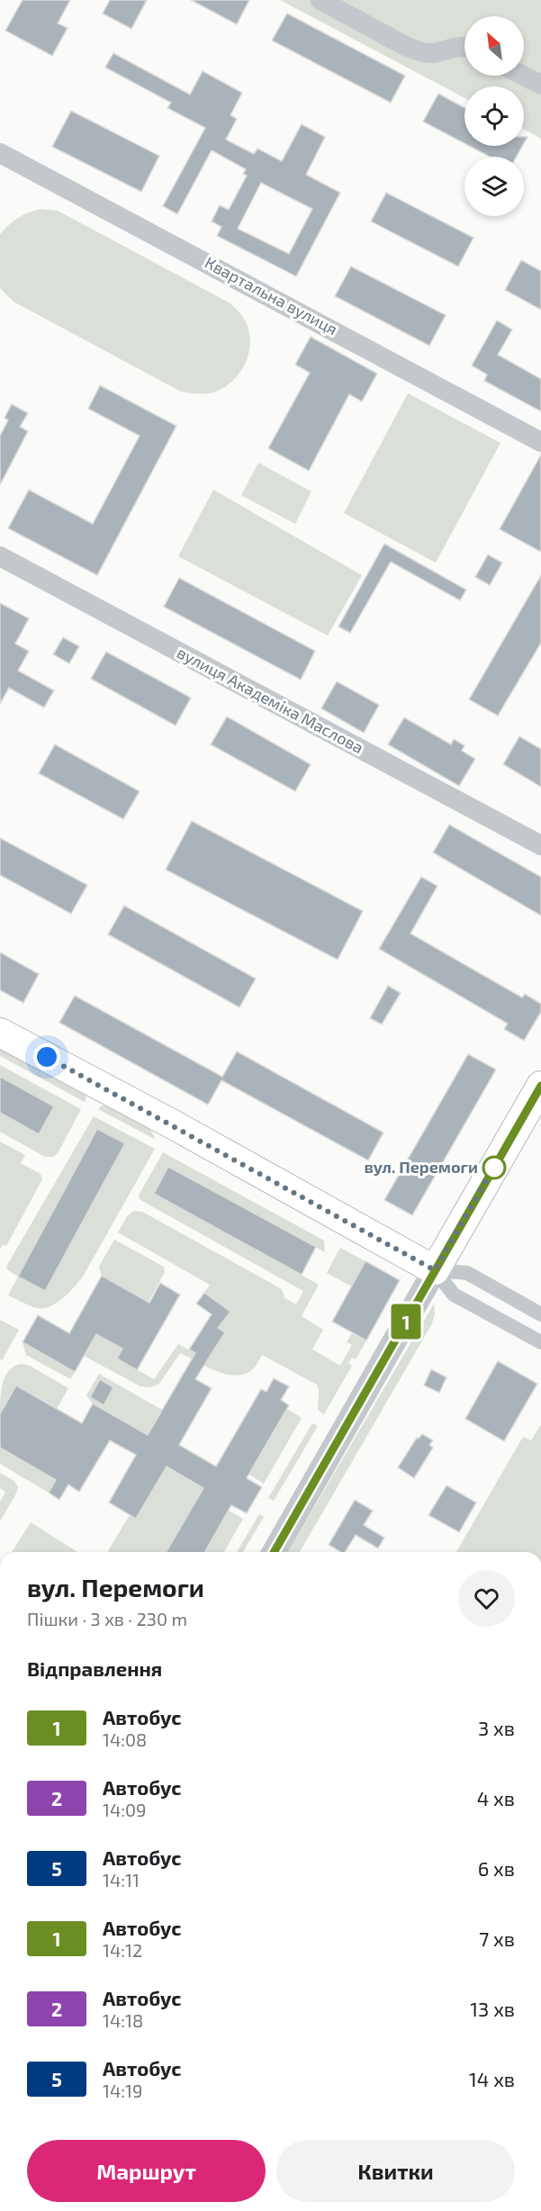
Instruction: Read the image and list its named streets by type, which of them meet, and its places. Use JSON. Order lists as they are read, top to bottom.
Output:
{
  "streets": {
    "street": ["Квартальна вулиця", "вулиця Академіка Маслова"]
  },
  "places": ["вул. Перемоги"],
  "lines": ["bus line 1"],
  "north": "top left",
  "page": {
    "on_map": "1",
    "heading": [
      ["вул. Перемоги", "Пішки · 3 хв · 230 m"],
      "Відправлення"
    ],
    "list": [
      {
        "mark": "1",
        "name": "Автобус",
        "note": "14:08",
        "value": "3 хв"
      },
      {
        "mark": "2",
        "name": "Автобус",
        "note": "14:09",
        "value": "4 хв"
      },
      {
        "mark": "5",
        "name": "Автобус",
        "note": "14:11",
        "value": "6 хв"
      },
      {
        "mark": "1",
        "name": "Автобус",
        "note": "14:12",
        "value": "7 хв"
      },
      {
        "mark": "2",
        "name": "Автобус",
        "note": "14:18",
        "value": "13 хв"
      },
      {
        "mark": "5",
        "name": "Автобус",
        "note": "14:19",
        "value": "14 хв"
      }
    ],
    "buttons": ["Маршрут", "Квитки"]
  }
}
